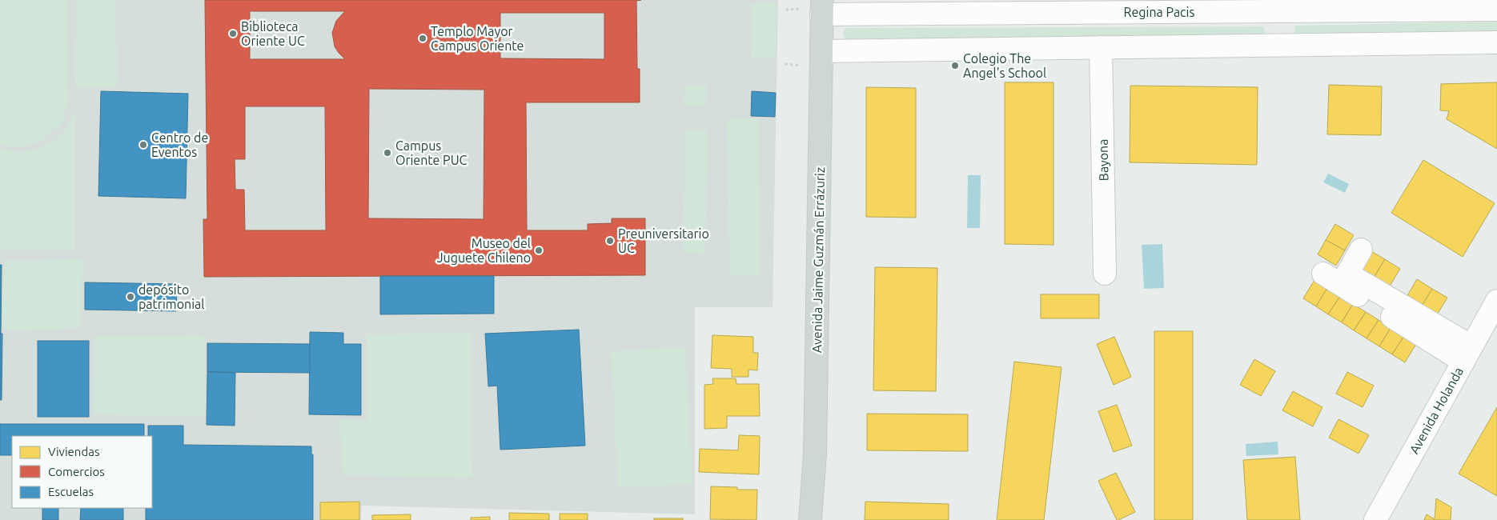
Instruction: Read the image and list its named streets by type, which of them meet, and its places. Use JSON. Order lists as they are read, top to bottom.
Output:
{
  "streets": {
    "main road": ["Avenida Jaime Guzmán Errázuriz"],
    "street": ["Regina Pacis", "Bayona", "Avenida Holanda"]
  },
  "crossings": [
    ["Regina Pacis", "Avenida Jaime Guzmán Errázuriz"]
  ],
  "places": [
    "Biblioteca Oriente UC",
    "Templo Mayor Campus Oriente",
    "Colegio The Angel's School",
    "Centro de Eventos",
    "Campus Oriente PUC",
    "Preuniversitario UC",
    "Museo del Juguete Chileno",
    "depósito patrimonial"
  ],
  "legend": ["Viviendas", "Comercios", "Escuelas"]
}
